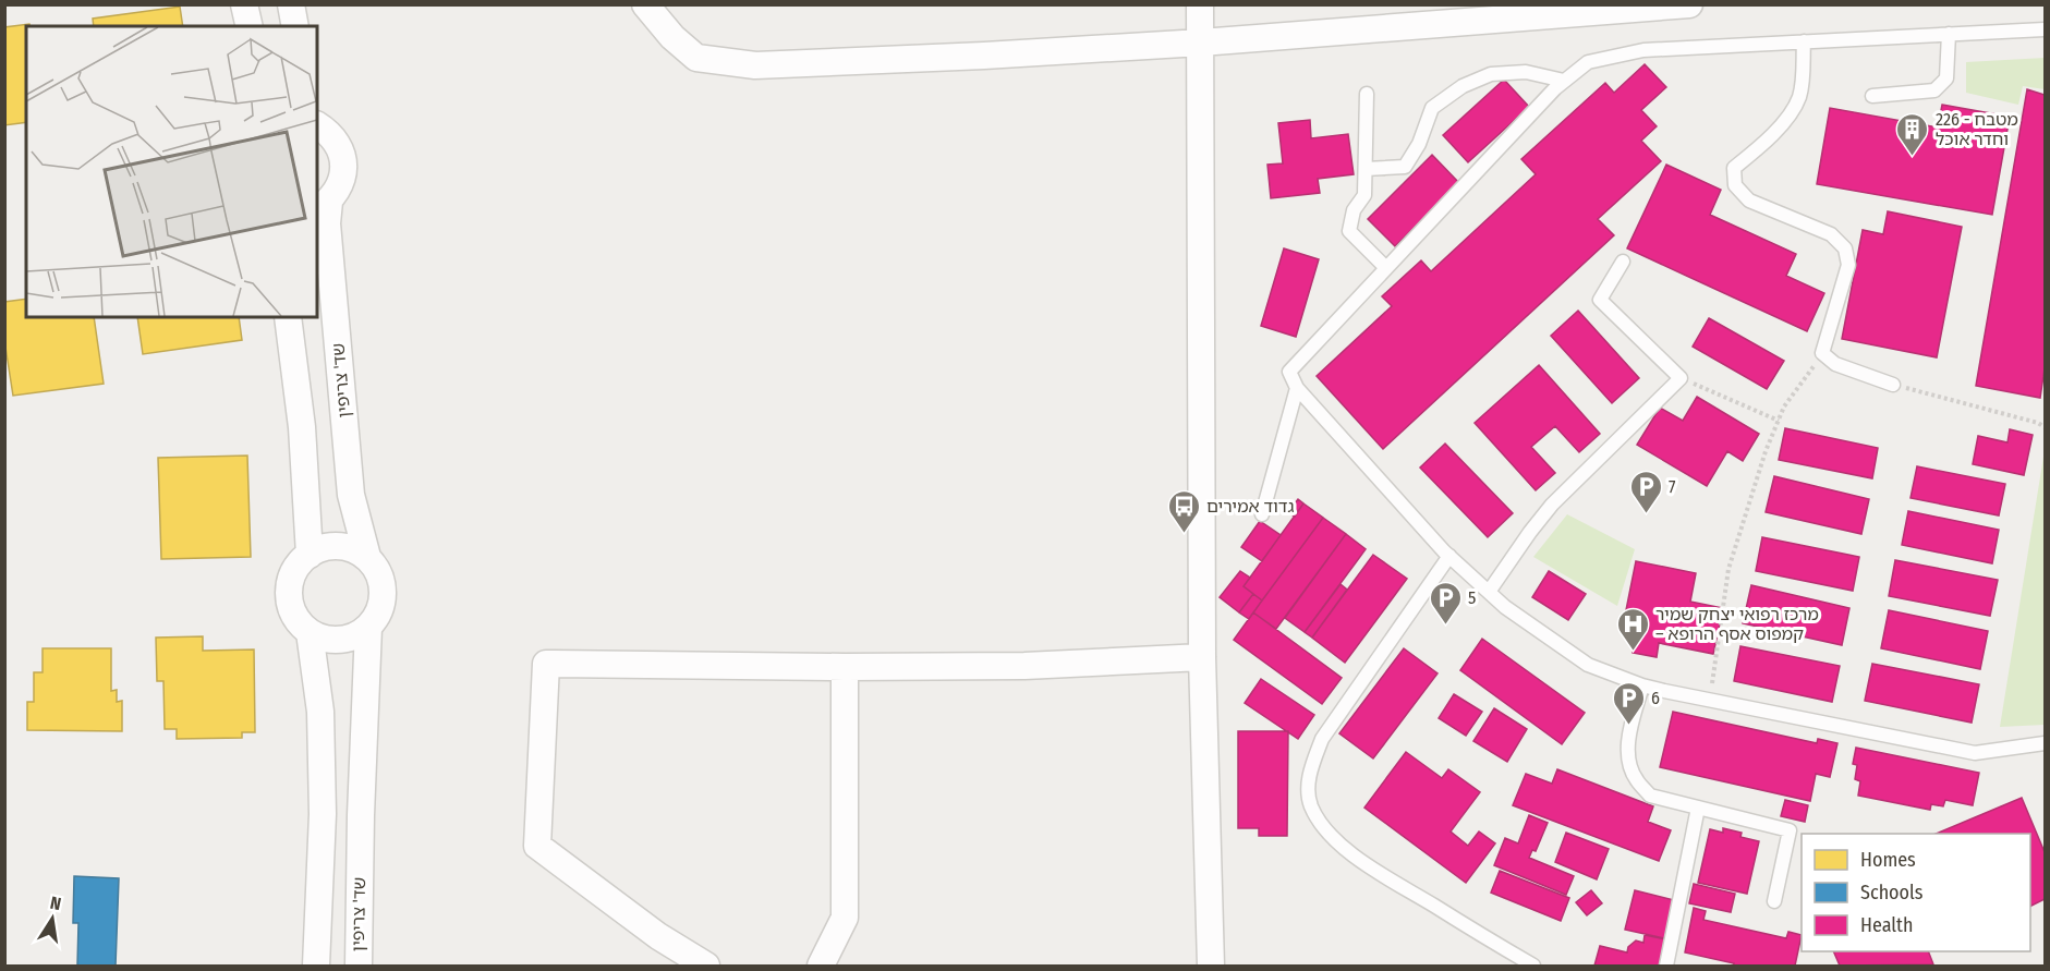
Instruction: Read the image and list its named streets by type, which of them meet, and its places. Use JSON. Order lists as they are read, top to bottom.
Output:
{
  "streets": {
    "street": ["שד' צריפין"]
  },
  "places": {
    "building": ["226 - מטבח וחדר אוכל"],
    "parking": ["7", "5", "6"],
    "bus stop": ["גדוד אמירים"],
    "hospital": ["מרכז רפואי יצחק שמיר – קמפוס אסף הרופא"]
  },
  "legend": ["Homes", "Schools", "Health"],
  "north": "top"
}
